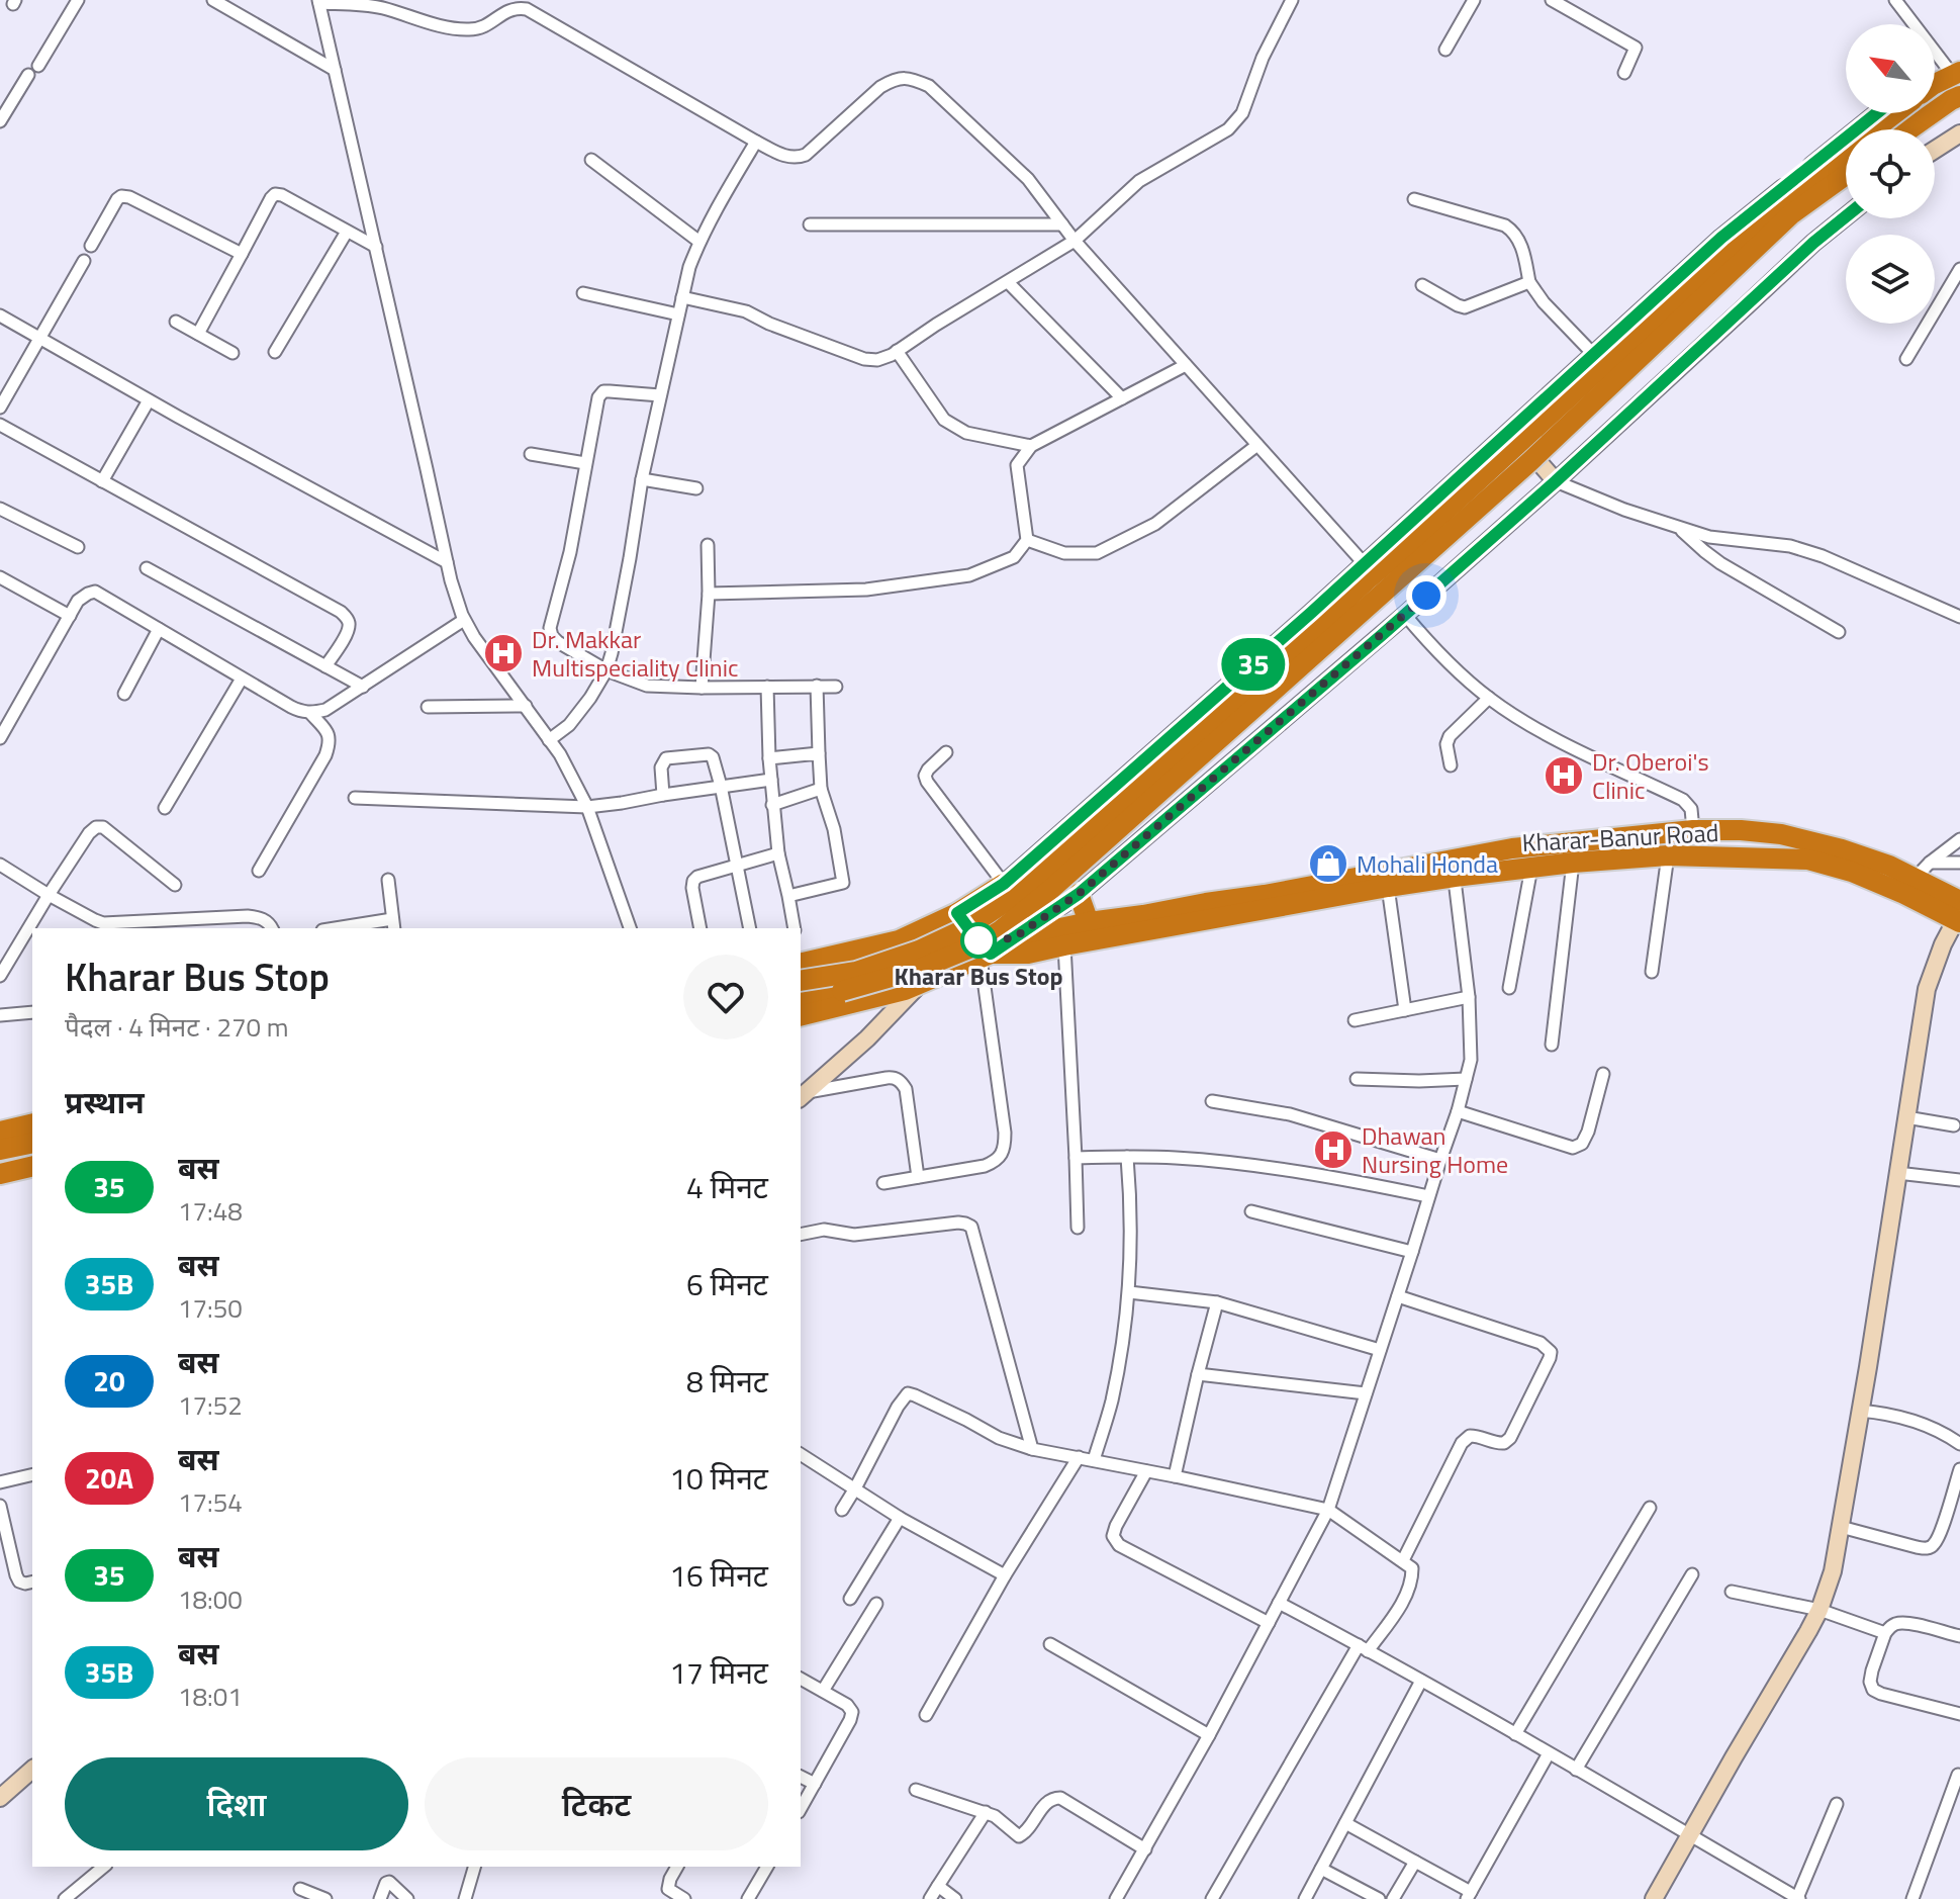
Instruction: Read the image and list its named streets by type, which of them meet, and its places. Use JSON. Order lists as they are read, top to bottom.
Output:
{
  "streets": {
    "highway": ["Kharar-Banur Road"]
  },
  "places": {
    "hospital": ["Dr. Makkar Multispeciality Clinic", "Dr. Oberoi's Clinic", "Dhawan Nursing Home"],
    "shop": ["Mohali Honda"],
    "other": ["Kharar Bus Stop"]
  },
  "lines": ["bus line 35"],
  "north": "top left",
  "page": {
    "on_map": "35",
    "heading": [
      ["Kharar Bus Stop", "पैदल · 4 मिनट · 270 m"],
      "प्रस्थान"
    ],
    "list": [
      {
        "mark": "35",
        "name": "बस",
        "note": "17:48",
        "value": "4 मिनट"
      },
      {
        "mark": "35B",
        "name": "बस",
        "note": "17:50",
        "value": "6 मिनट"
      },
      {
        "mark": "20",
        "name": "बस",
        "note": "17:52",
        "value": "8 मिनट"
      },
      {
        "mark": "20A",
        "name": "बस",
        "note": "17:54",
        "value": "10 मिनट"
      },
      {
        "mark": "35",
        "name": "बस",
        "note": "18:00",
        "value": "16 मिनट"
      },
      {
        "mark": "35B",
        "name": "बस",
        "note": "18:01",
        "value": "17 मिनट"
      }
    ],
    "buttons": ["दिशा", "टिकट"]
  }
}
